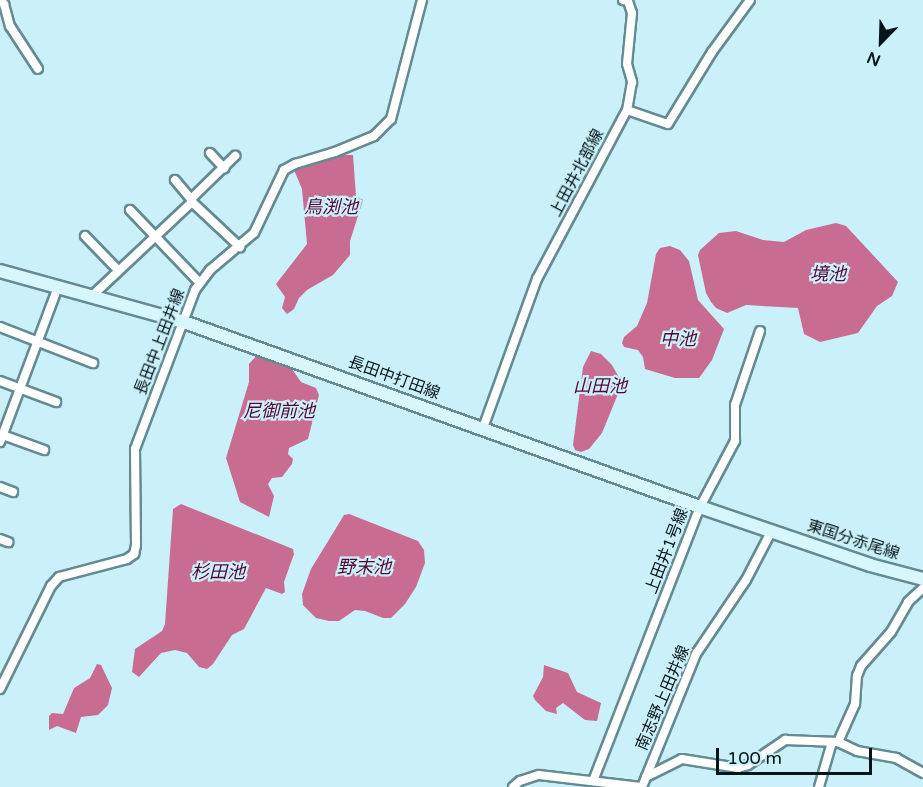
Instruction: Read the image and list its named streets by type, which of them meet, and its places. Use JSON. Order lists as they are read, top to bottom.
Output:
{
  "streets": {
    "street": [
      "上田井北部線",
      "長田中上田井線",
      "長田中打田線",
      "東国分赤尾線",
      "上田井1号線",
      "南志野上田井線"
    ]
  },
  "crossings": [
    ["上田井北部線", "長田中打田線"],
    ["長田中上田井線", "長田中打田線"],
    ["長田中打田線", "東国分赤尾線"],
    ["長田中打田線", "上田井1号線"],
    ["長田中打田線", "南志野上田井線"],
    ["東国分赤尾線", "南志野上田井線"]
  ],
  "water": [
    "鳥渕池",
    "境池",
    "中池",
    "山田池",
    "尼御前池",
    "野末池",
    "杉田池"
  ],
  "scale_bar": "100 m",
  "north": "bottom left"
}
